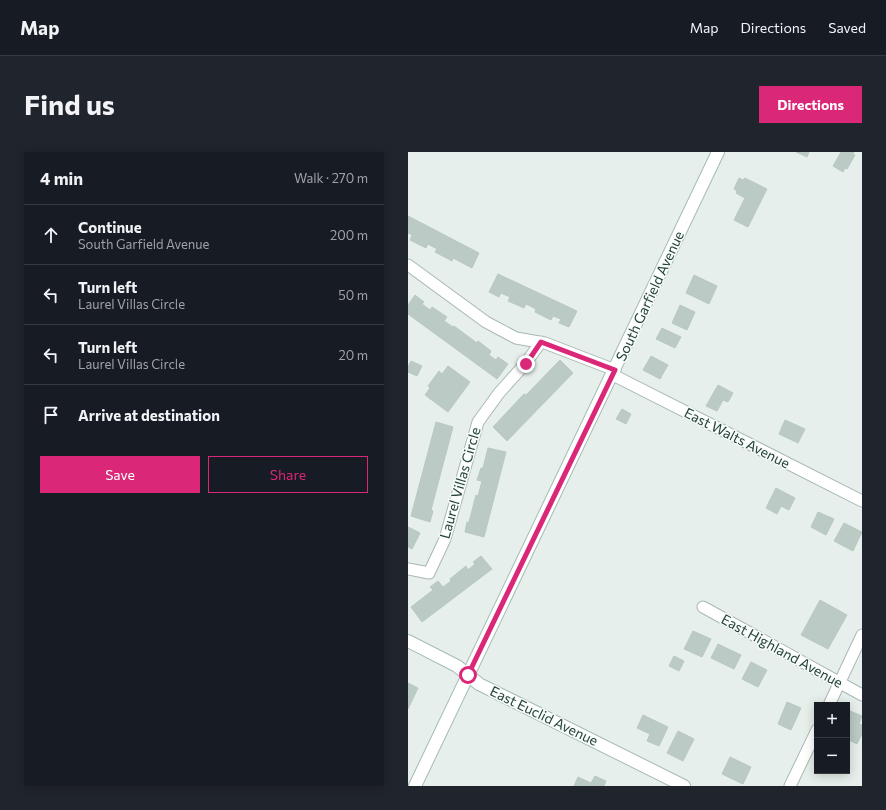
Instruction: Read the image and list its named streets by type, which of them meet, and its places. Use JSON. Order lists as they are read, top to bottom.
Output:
{
  "streets": {
    "street": [
      "South Garfield Avenue",
      "East Walts Avenue",
      "Laurel Villas Circle",
      "East Highland Avenue",
      "East Euclid Avenue"
    ]
  },
  "crossings": [
    ["South Garfield Avenue", "East Walts Avenue"],
    ["South Garfield Avenue", "East Euclid Avenue"]
  ],
  "page": {
    "header": "Map",
    "nav": ["Map", "Directions", "Saved"],
    "buttons": [
      "Directions",
      ["Save", "Share"]
    ],
    "title": "Find us",
    "heading": ["4 min", "Walk · 270 m"],
    "list": [
      ["Continue", "South Garfield Avenue", "200 m"],
      ["Turn left", "Laurel Villas Circle", "50 m"],
      ["Turn left", "Laurel Villas Circle", "20 m"],
      "Arrive at destination"
    ],
    "map_buttons": ["+", "−"]
  }
}
